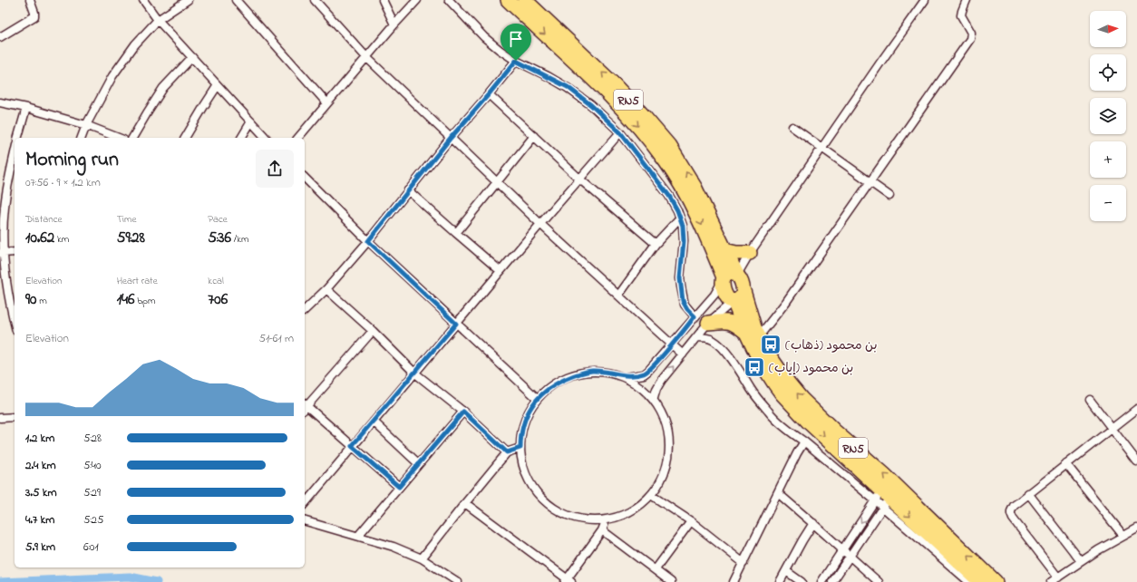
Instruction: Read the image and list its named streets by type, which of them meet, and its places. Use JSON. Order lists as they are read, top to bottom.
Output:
{
  "streets": {
    "highway": ["RN5"]
  },
  "places": {
    "bus stop": ["بن محمود (ذهاب)", "بن محمود (إياب)"]
  },
  "north": "right",
  "page": {
    "map_buttons": ["+", "−"],
    "heading": ["Morning run", "07:56 · 9 × 1.2 km"],
    "stats": [
      ["Distance", "10.62 km"],
      ["Time", "59:28"],
      ["Pace", "5:36 /km"],
      ["Elevation", "90 m"],
      ["Heart rate", "146 bpm"],
      ["kcal", "706"]
    ],
    "chart": ["Elevation", "51–61 m"],
    "list": [
      {
        "name": "1.2 km",
        "note": "5:28"
      },
      {
        "name": "2.4 km",
        "note": "5:40"
      },
      {
        "name": "3.5 km",
        "note": "5:29"
      },
      {
        "name": "4.7 km",
        "note": "5:25"
      },
      {
        "name": "5.9 km",
        "note": "6:01"
      }
    ]
  }
}
